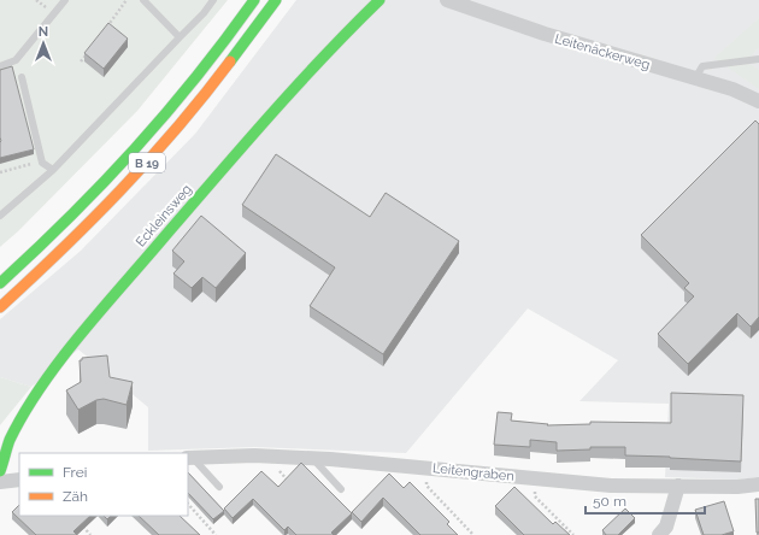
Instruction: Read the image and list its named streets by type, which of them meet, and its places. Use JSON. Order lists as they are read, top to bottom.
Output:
{
  "streets": {
    "main road": ["B 19", "Eckleinsweg"],
    "street": ["Leitenäckerweg", "Leitengraben"]
  },
  "legend": ["Frei", "Zäh"],
  "scale_bar": "50 m",
  "north": "top"
}
